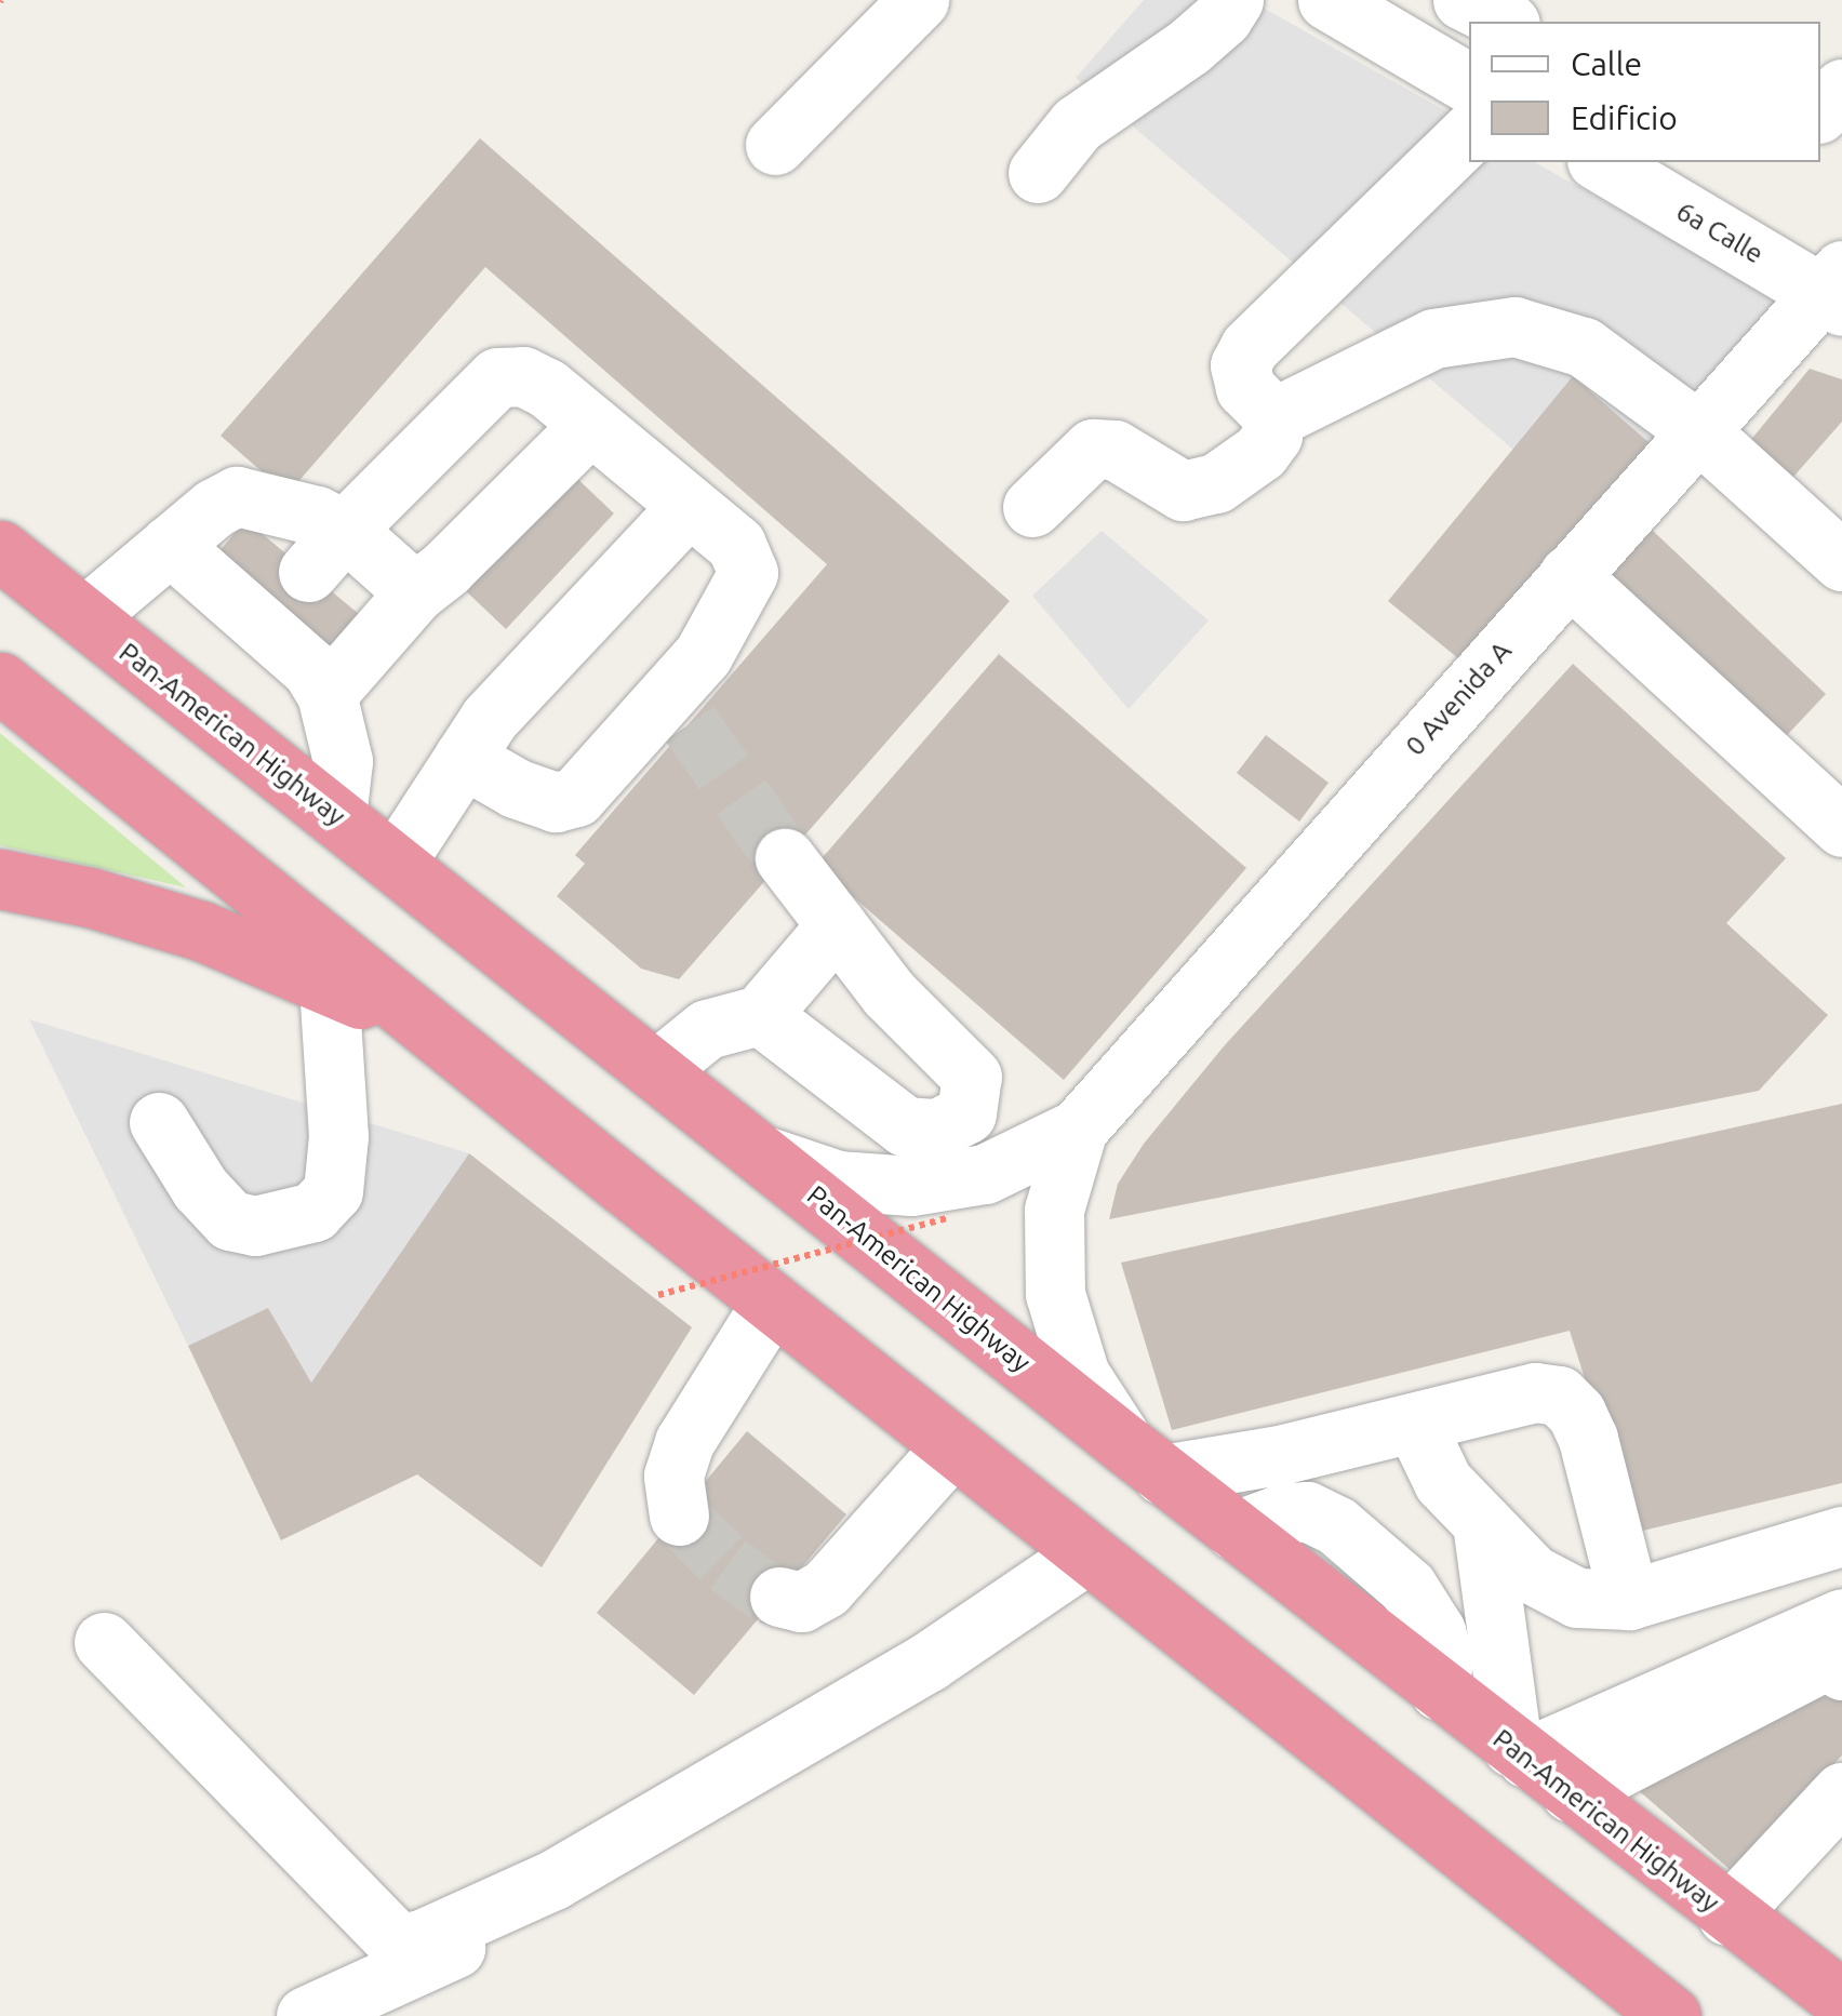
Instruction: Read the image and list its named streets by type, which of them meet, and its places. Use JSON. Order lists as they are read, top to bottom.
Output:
{
  "streets": {
    "highway": ["Pan-American Highway"],
    "street": ["6a Calle", "0 Avenida A"]
  },
  "crossings": [
    ["6a Calle", "0 Avenida A"],
    ["0 Avenida A", "Pan-American Highway"]
  ],
  "legend": ["Calle", "Edificio"]
}
